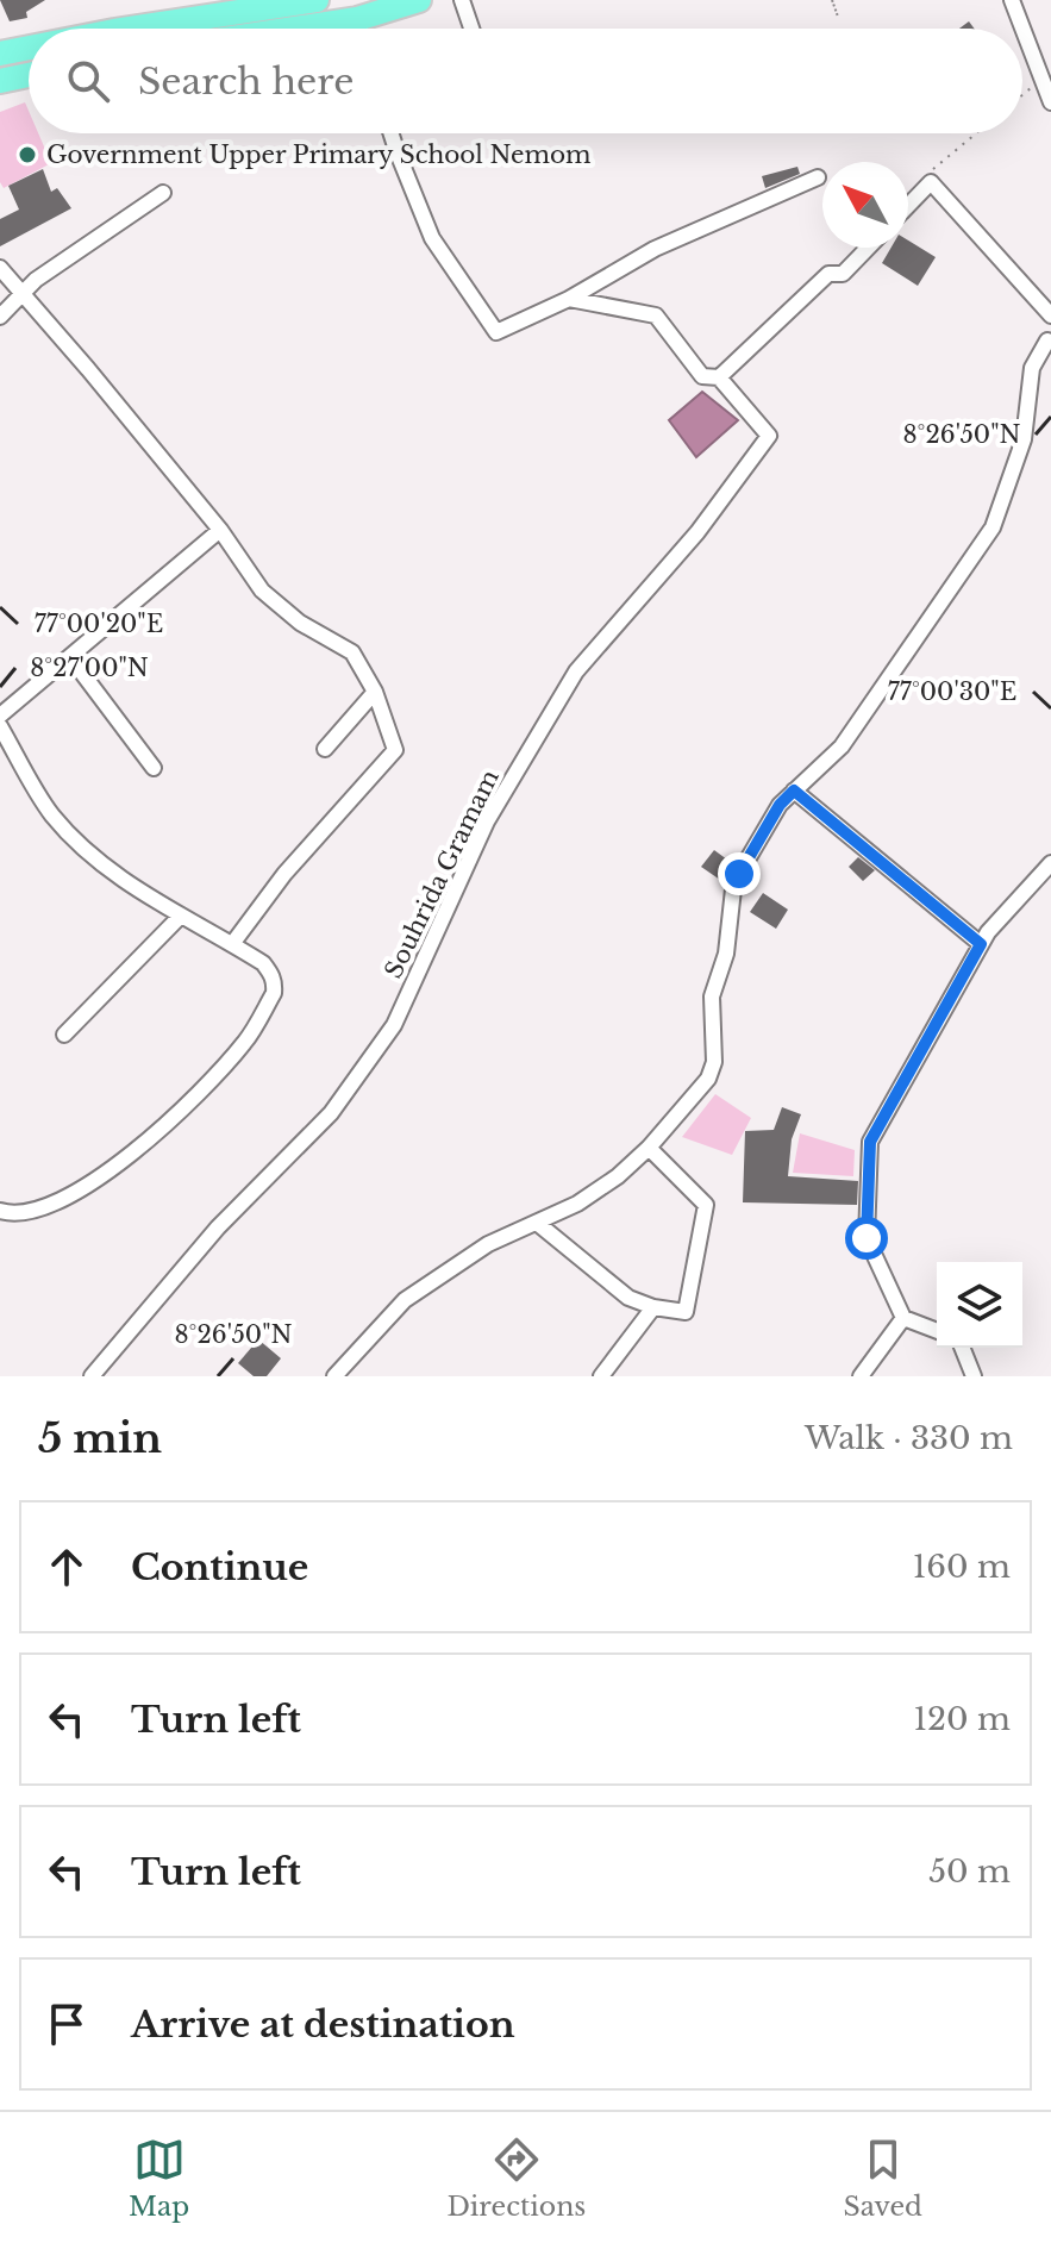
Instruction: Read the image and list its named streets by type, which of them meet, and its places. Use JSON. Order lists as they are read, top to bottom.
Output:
{
  "streets": {
    "street": ["Souhrida Gramam"]
  },
  "places": ["Government Upper Primary School Nemom"],
  "north": "top left",
  "page": {
    "search": "Search here",
    "heading": ["5 min", "Walk · 330 m"],
    "list": [
      ["Continue", "160 m"],
      ["Turn left", "120 m"],
      ["Turn left", "50 m"],
      "Arrive at destination"
    ],
    "nav": ["Map", "Directions", "Saved"]
  },
  "coordinates": [
    "8°26'50\"N",
    "77°00'20\"E",
    "8°27'00\"N",
    "77°00'30\"E"
  ]
}
